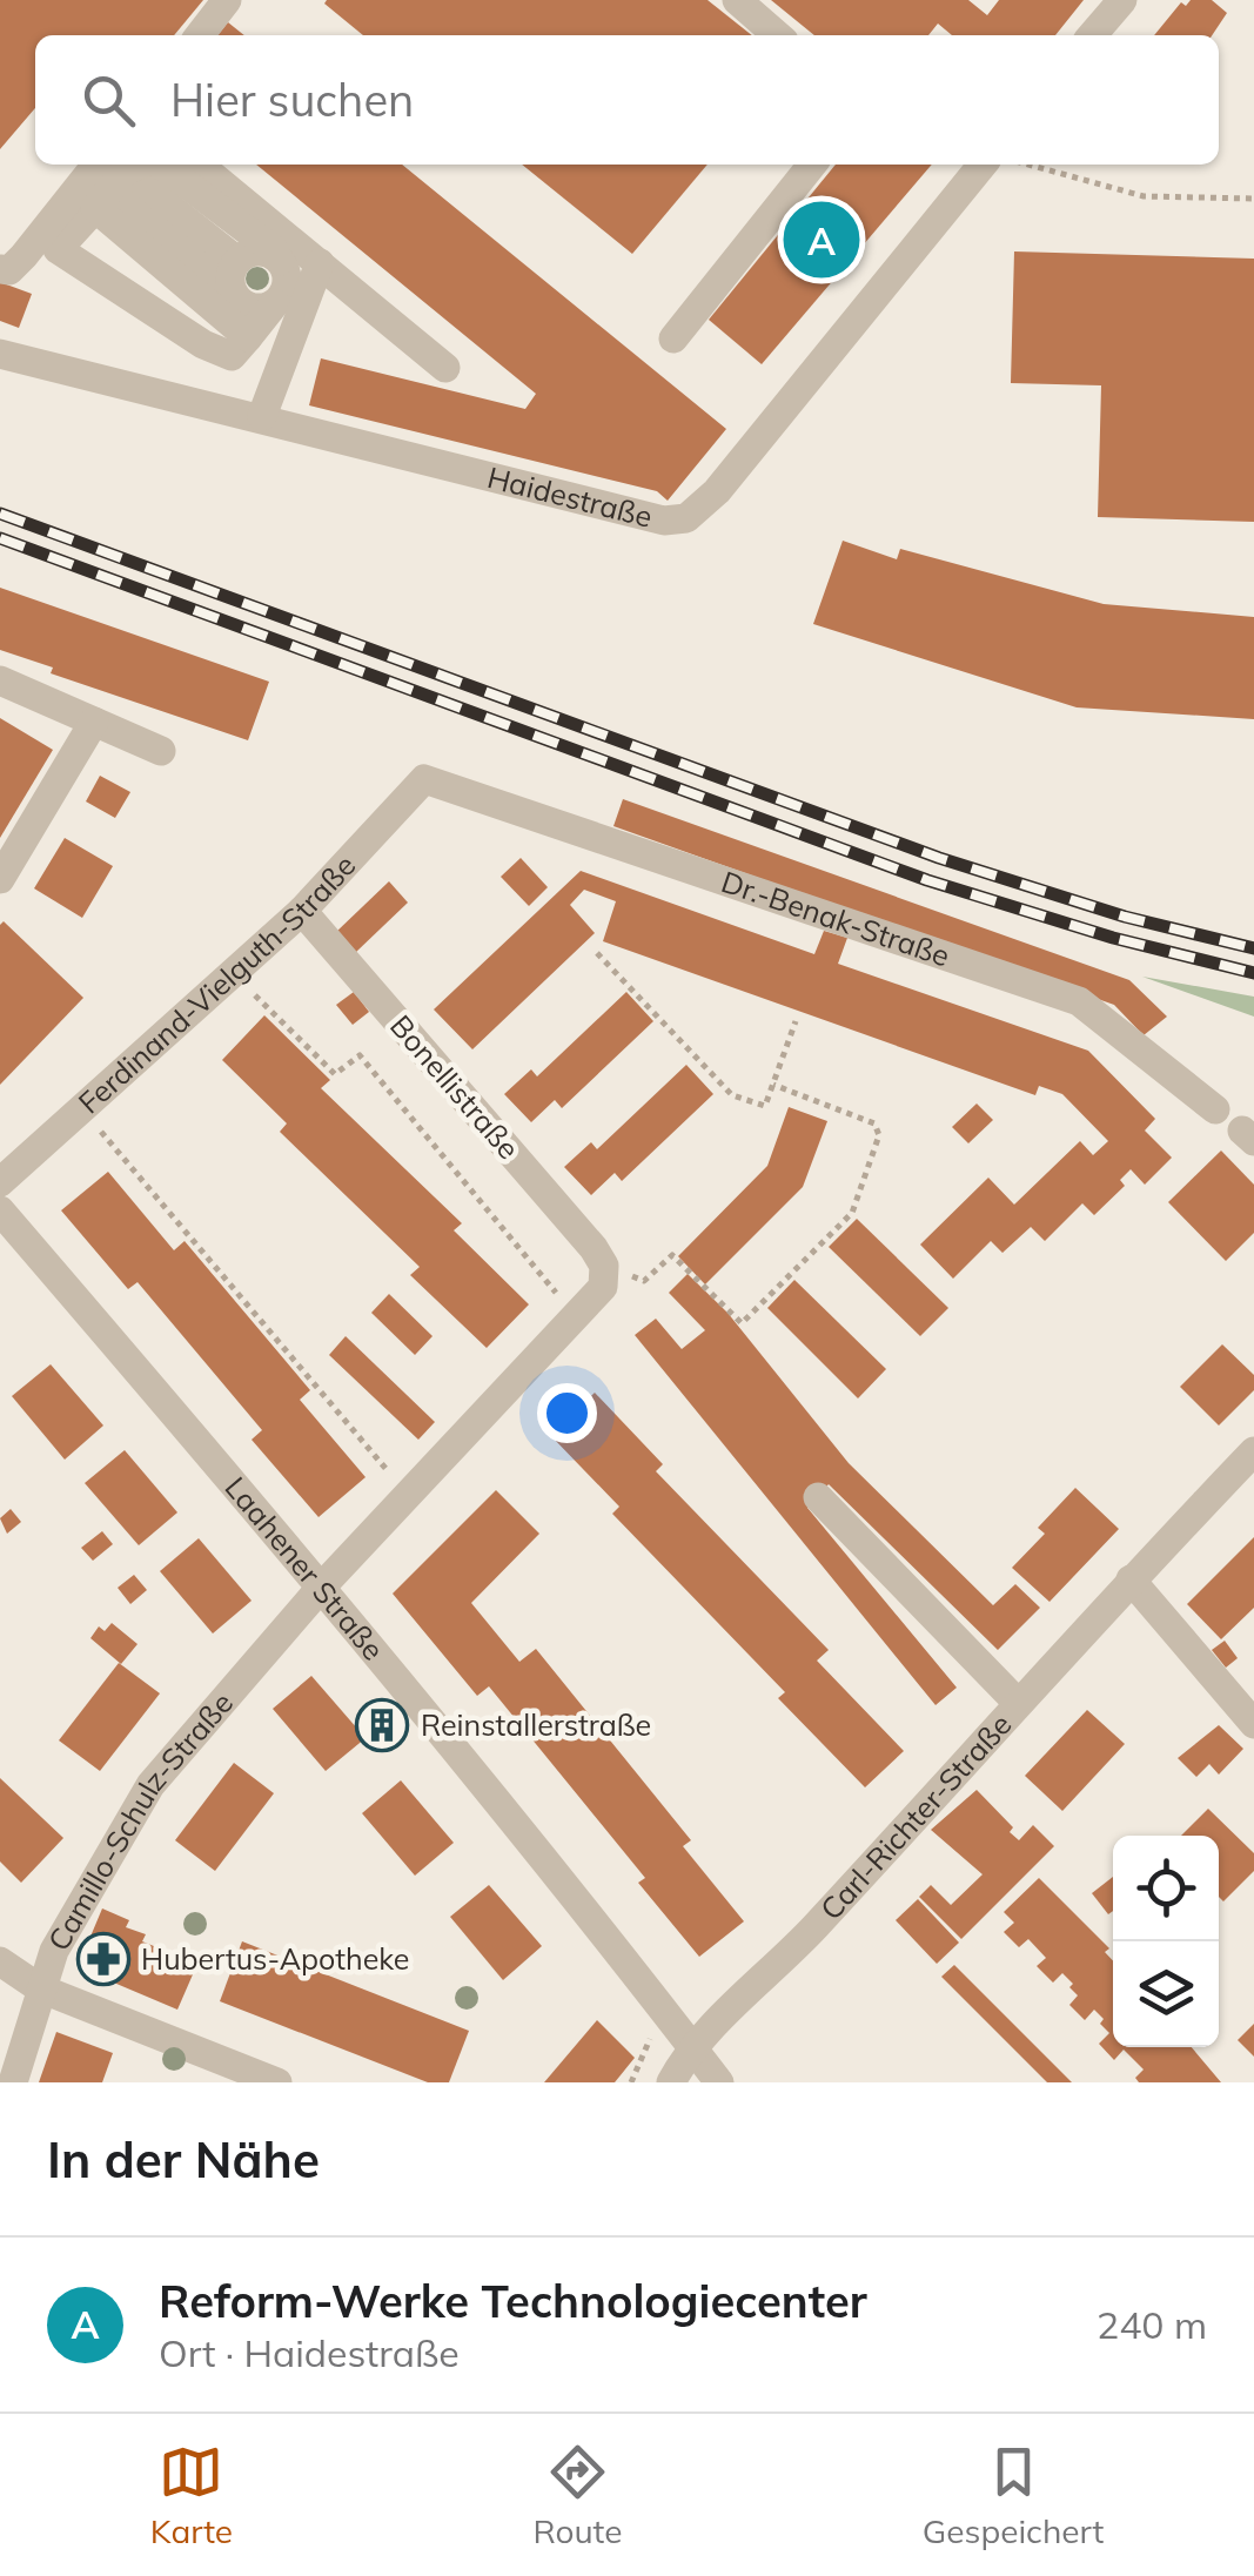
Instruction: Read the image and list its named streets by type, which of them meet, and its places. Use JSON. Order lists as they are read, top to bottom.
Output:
{
  "streets": {
    "street": [
      "Haidestraße",
      "Dr.-Benak-Straße",
      "Ferdinand-Vielguth-Straße",
      "Bonellistraße",
      "Laahener Straße",
      "Carl-Richter-Straße",
      "Camillo-Schulz-Straße"
    ]
  },
  "crossings": [
    ["Dr.-Benak-Straße", "Ferdinand-Vielguth-Straße"],
    ["Ferdinand-Vielguth-Straße", "Bonellistraße"],
    ["Laahener Straße", "Carl-Richter-Straße"],
    ["Laahener Straße", "Camillo-Schulz-Straße"]
  ],
  "places": {
    "building": ["Reinstallerstraße"],
    "pharmacy": ["Hubertus-Apotheke"]
  },
  "page": {
    "search": "Hier suchen",
    "pins": "A",
    "heading": "In der Nähe",
    "list": [
      {
        "mark": "A",
        "name": "Reform-Werke Technologiecenter",
        "note": "Ort · Haidestraße",
        "value": "240 m"
      }
    ],
    "nav": ["Karte", "Route", "Gespeichert"]
  }
}
